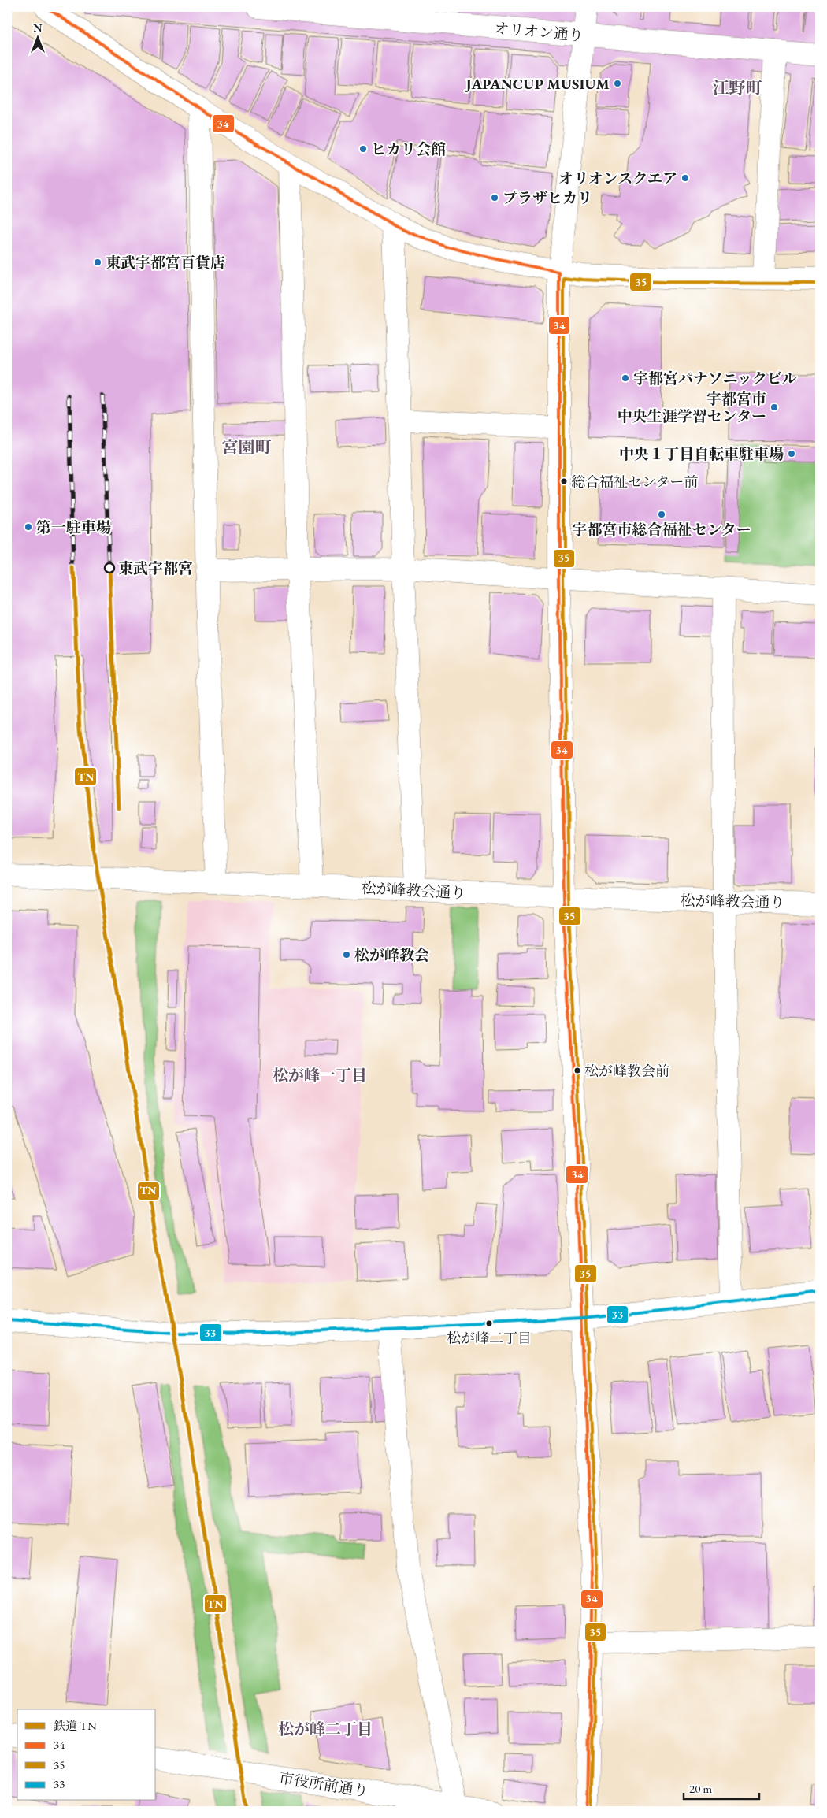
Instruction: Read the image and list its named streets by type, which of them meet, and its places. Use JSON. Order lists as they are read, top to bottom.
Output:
{
  "streets": {
    "street": ["オリオン通り", "松が峰教会通り", "市役所前通り"]
  },
  "districts": [
    "江野町",
    "宮園町",
    "松が峰一丁目",
    "松が峰二丁目"
  ],
  "places": [
    "JAPANCUP MUSIUM",
    "ヒカリ会館",
    "オリオンスクエア",
    "プラザヒカリ",
    "東武宇都宮百貨店",
    "宇都宮パナソニックビル",
    "宇都宮市 中央生涯学習センター",
    "中央１丁目自転車駐車場",
    "総合福祉センター前",
    "宇都宮市総合福祉センター",
    "第一駐車場",
    "東武宇都宮",
    "松が峰教会",
    "松が峰教会前",
    "松が峰二丁目"
  ],
  "lines": [
    "transit line 34",
    "transit line 35",
    "rail line TN",
    "transit line 33"
  ],
  "legend": [
    "鉄道 TN",
    "34",
    "35",
    "33"
  ],
  "scale_bar": "20 m",
  "north": "top"
}
